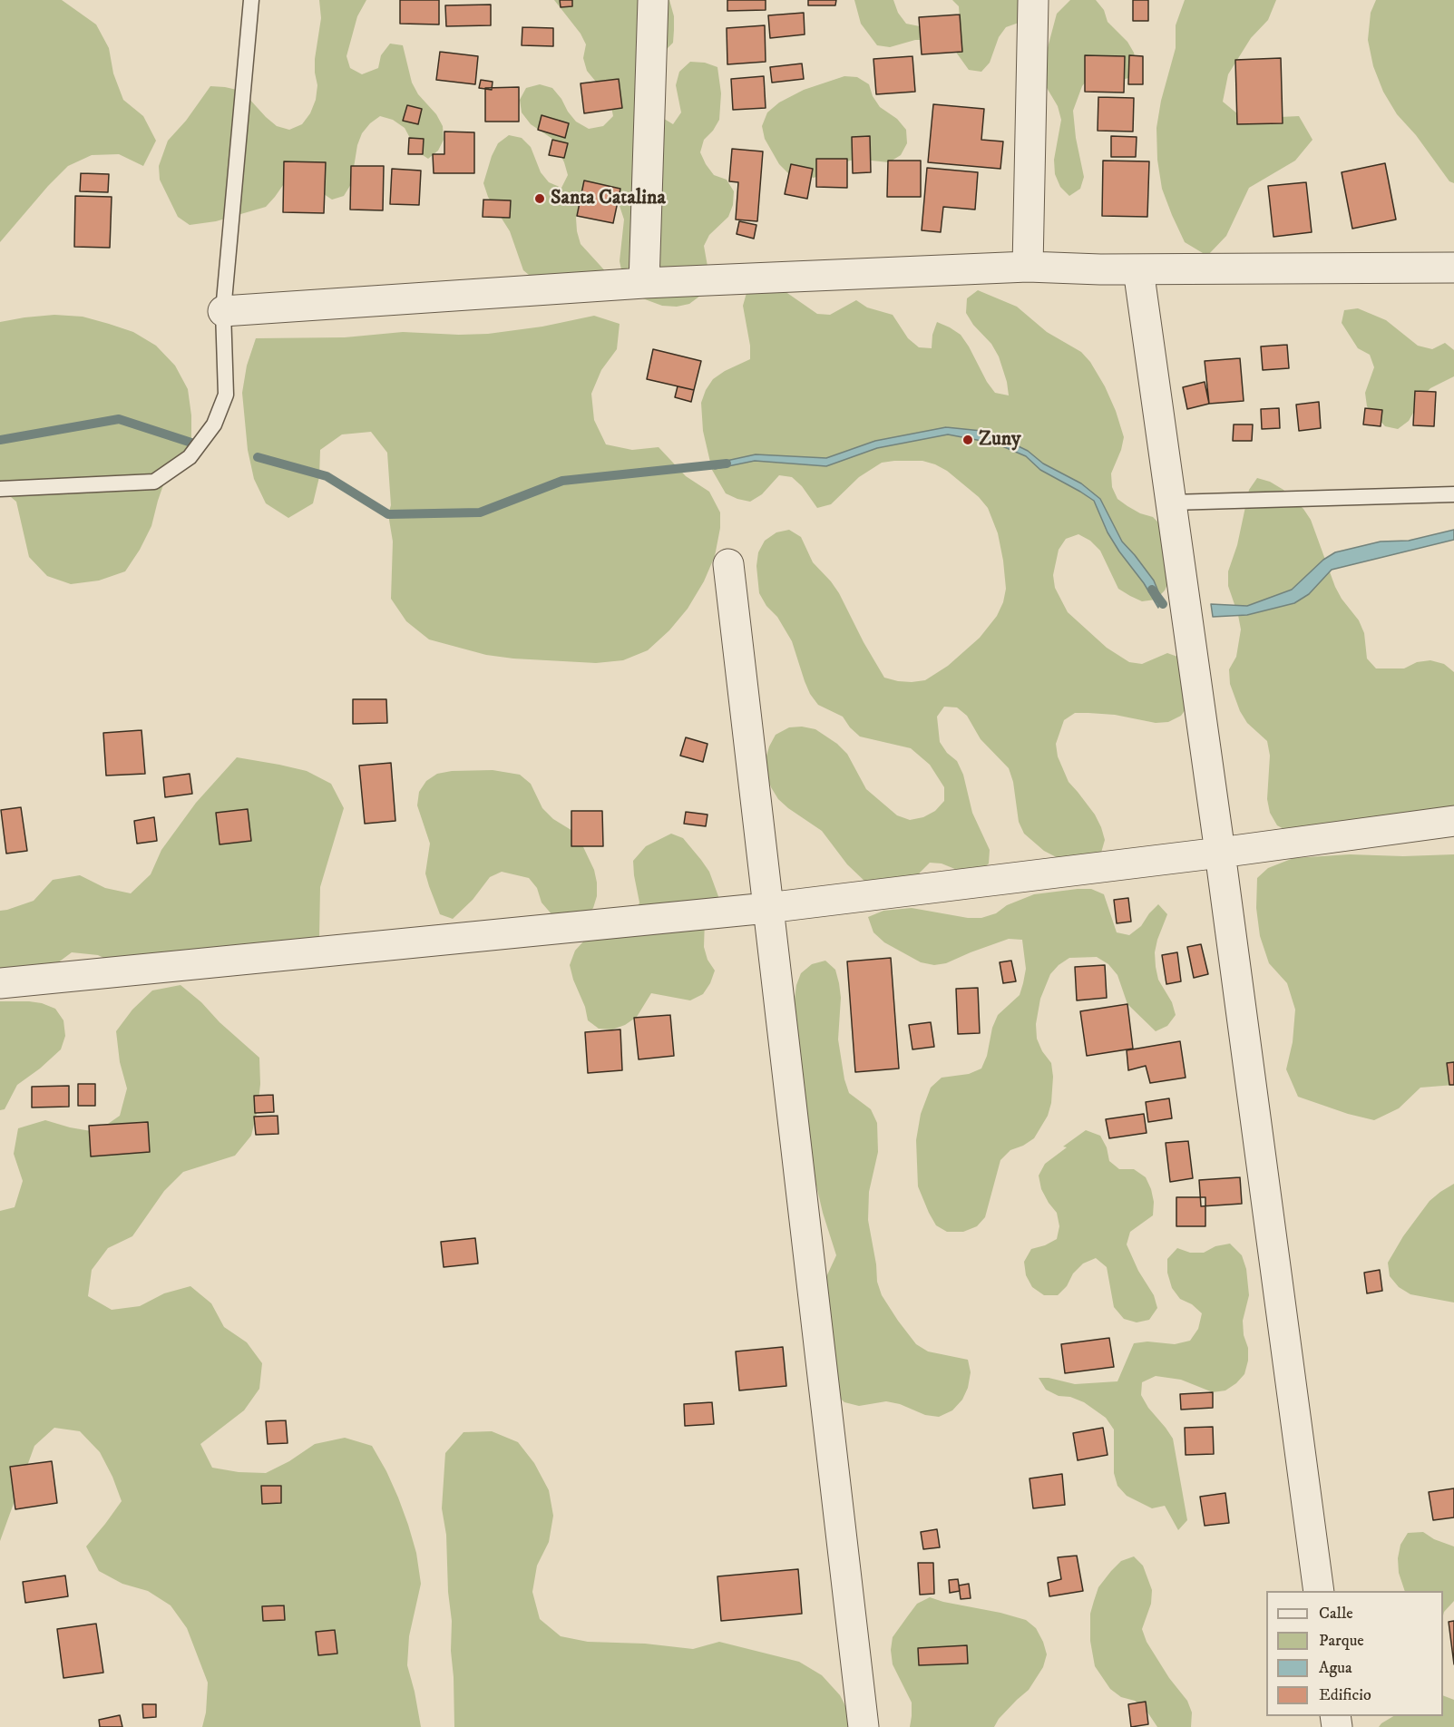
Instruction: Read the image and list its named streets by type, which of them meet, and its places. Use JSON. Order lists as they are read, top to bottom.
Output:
{
  "places": ["Santa Catalina", "Zuny"],
  "legend": [
    "Calle",
    "Parque",
    "Agua",
    "Edificio"
  ]
}
